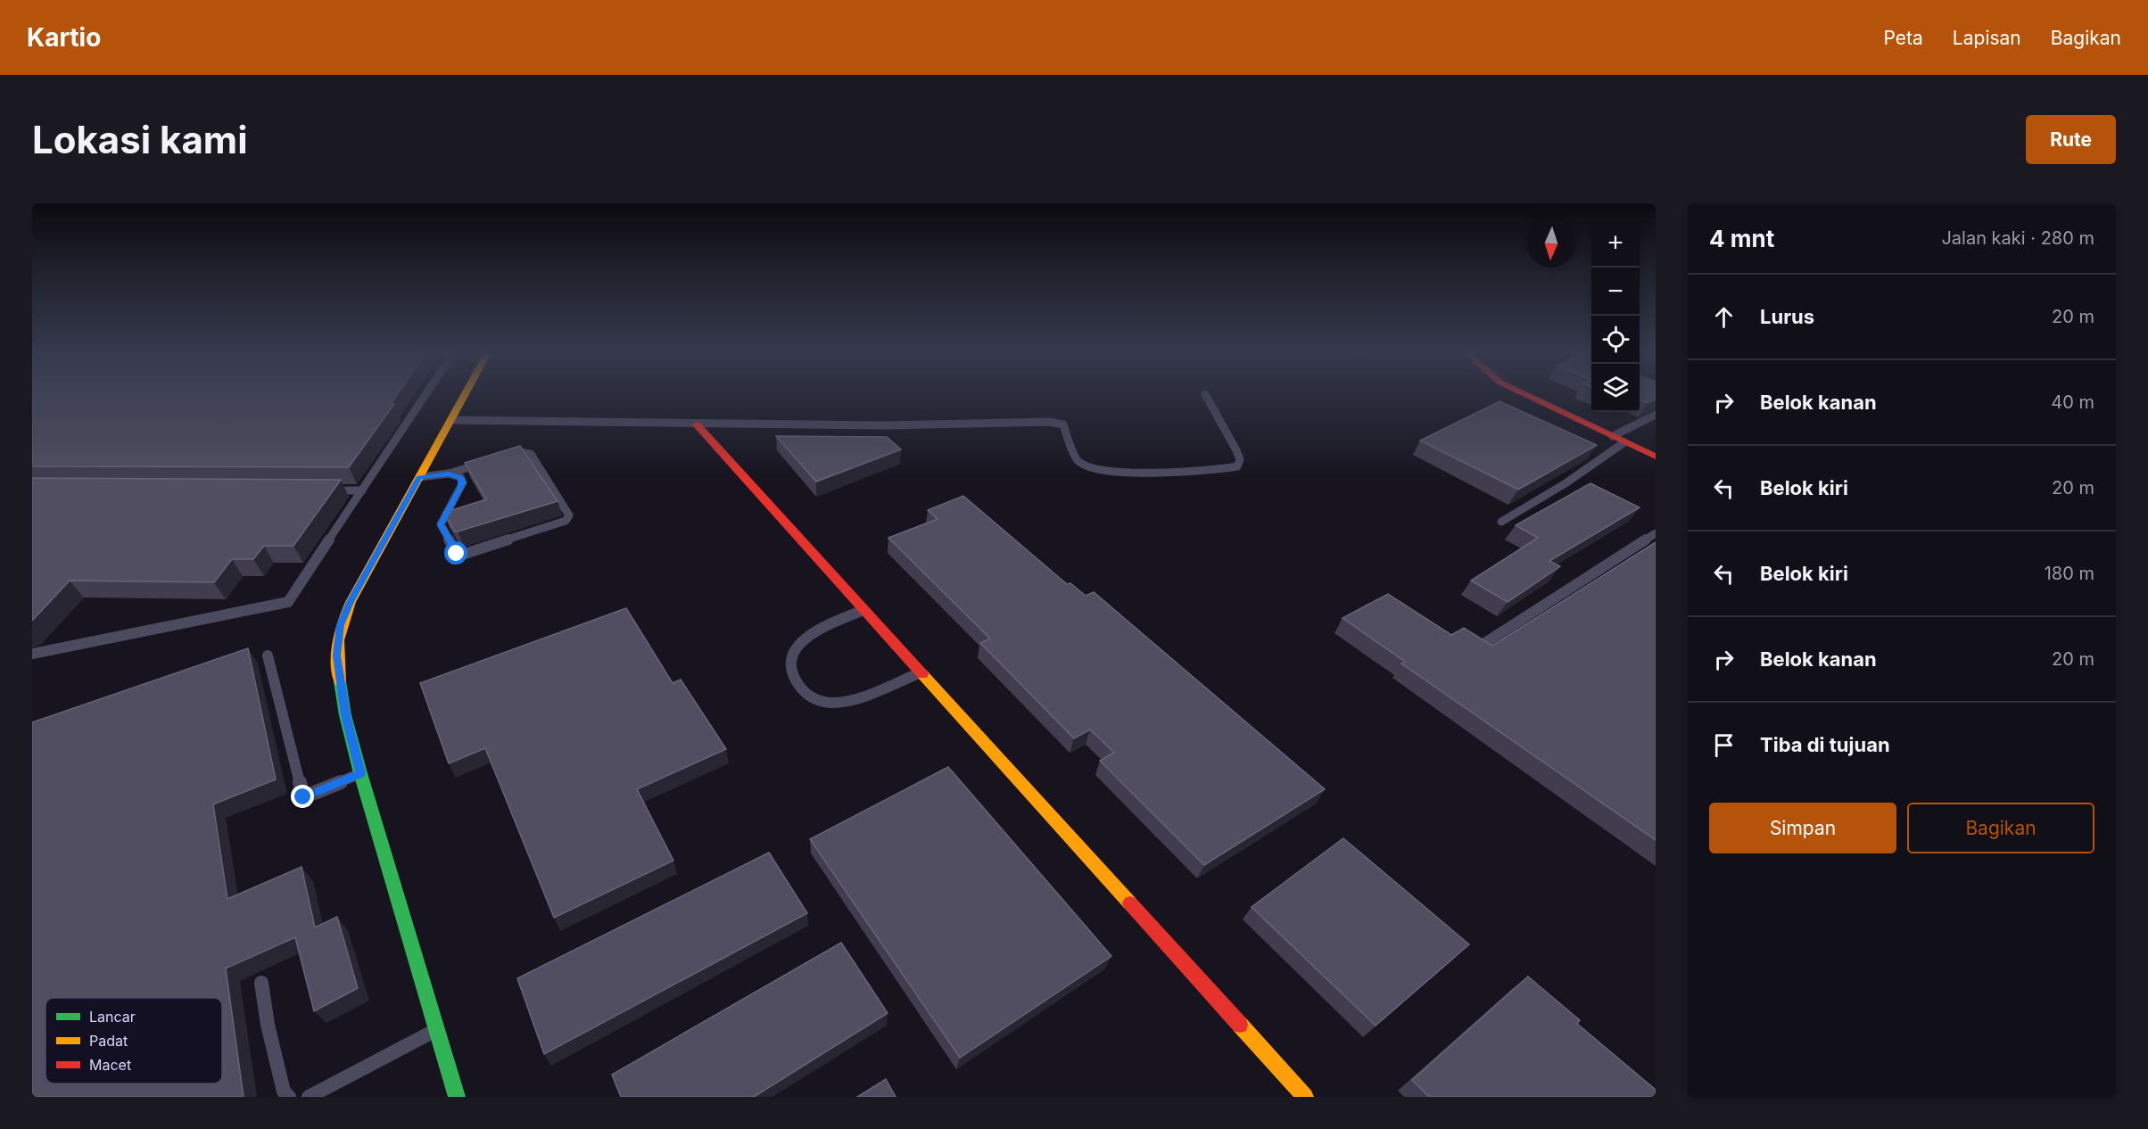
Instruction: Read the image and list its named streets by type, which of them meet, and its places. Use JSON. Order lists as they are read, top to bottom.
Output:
{
  "legend": ["Lancar", "Padat", "Macet"],
  "north": "bottom",
  "page": {
    "header": "Kartio",
    "nav": ["Peta", "Lapisan", "Bagikan"],
    "buttons": [
      "Rute",
      ["Simpan", "Bagikan"]
    ],
    "title": "Lokasi kami",
    "heading": ["4 mnt", "Jalan kaki · 280 m"],
    "map_buttons": ["+", "−"],
    "list": [
      ["Lurus", "20 m"],
      ["Belok kanan", "40 m"],
      ["Belok kiri", "20 m"],
      ["Belok kiri", "180 m"],
      ["Belok kanan", "20 m"],
      "Tiba di tujuan"
    ]
  }
}
